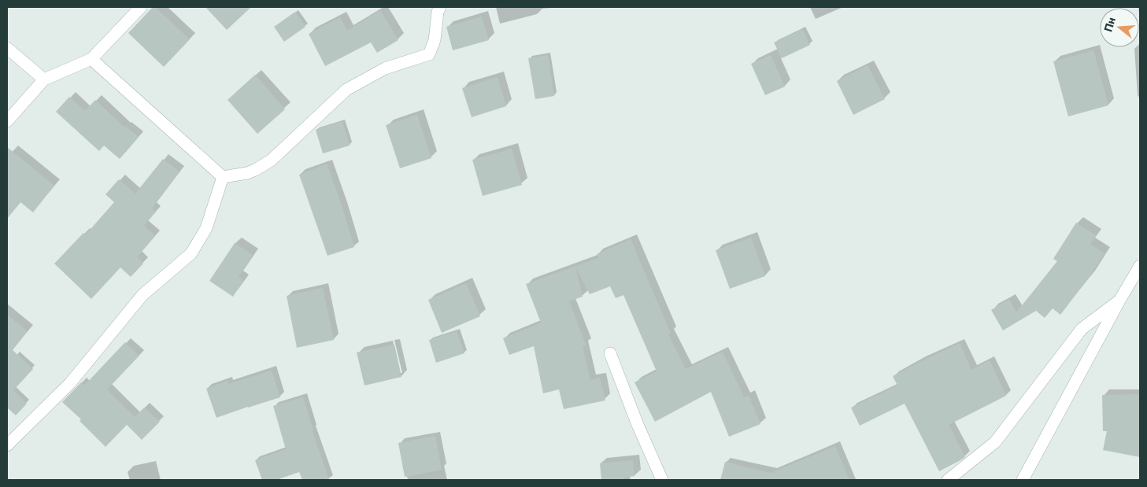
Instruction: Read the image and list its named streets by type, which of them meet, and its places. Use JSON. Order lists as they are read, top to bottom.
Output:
{
  "north": "left"
}
